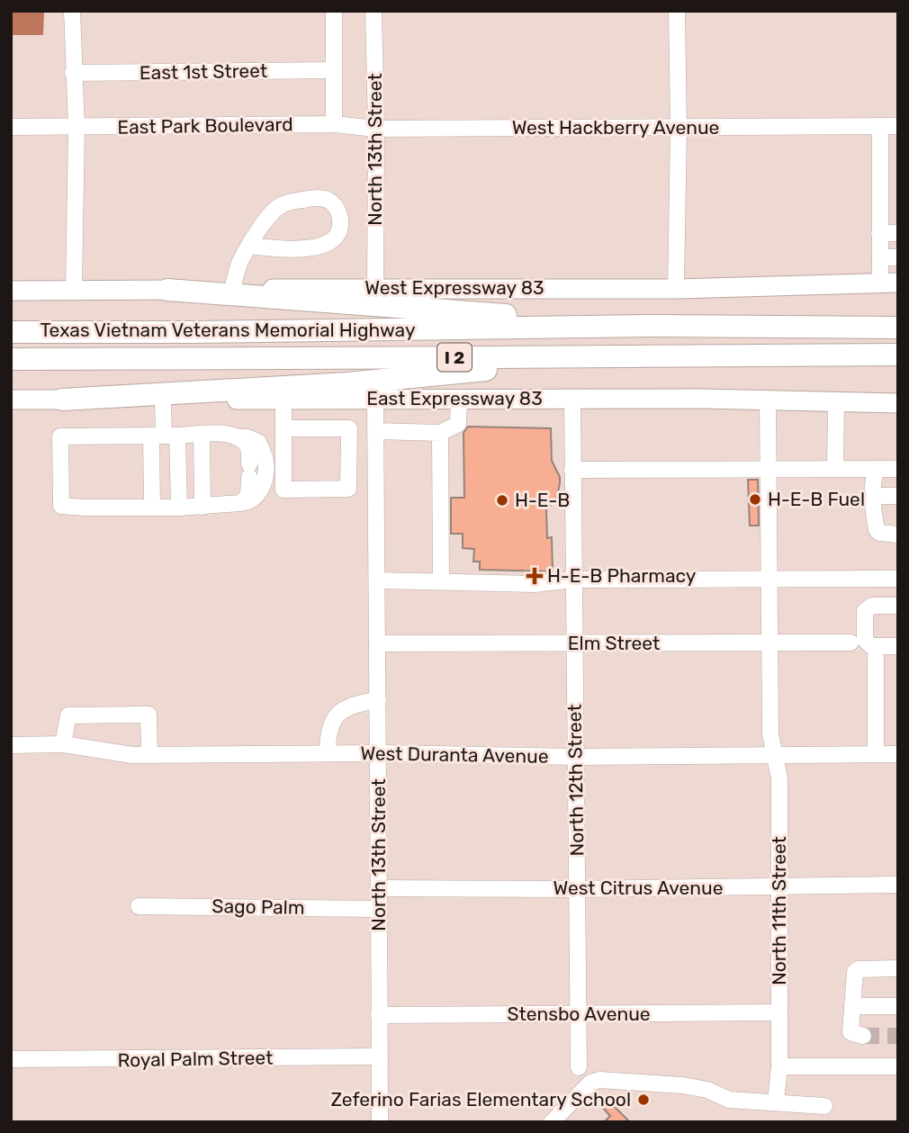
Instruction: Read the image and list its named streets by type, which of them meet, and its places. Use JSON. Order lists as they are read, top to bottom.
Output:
{
  "streets": {
    "highway": ["Texas Vietnam Veterans Memorial Highway", "I 2"],
    "main road": ["West Expressway 83", "East Expressway 83"],
    "street": [
      "East 1st Street",
      "East Park Boulevard",
      "West Hackberry Avenue",
      "North 13th Street",
      "Elm Street",
      "West Duranta Avenue",
      "North 12th Street",
      "West Citrus Avenue",
      "Sago Palm",
      "North 11th Street",
      "Stensbo Avenue",
      "Royal Palm Street"
    ]
  },
  "crossings": [
    ["East Park Boulevard", "West Hackberry Avenue"],
    ["West Hackberry Avenue", "North 13th Street"],
    ["North 13th Street", "West Expressway 83"],
    ["North 13th Street", "East Expressway 83"],
    ["North 13th Street", "Elm Street"],
    ["North 13th Street", "West Duranta Avenue"],
    ["North 13th Street", "West Citrus Avenue"],
    ["North 13th Street", "Sago Palm"],
    ["North 13th Street", "Stensbo Avenue"],
    ["North 13th Street", "Royal Palm Street"],
    ["East Expressway 83", "North 12th Street"],
    ["East Expressway 83", "North 11th Street"],
    ["Elm Street", "North 12th Street"],
    ["Elm Street", "North 11th Street"],
    ["West Duranta Avenue", "North 12th Street"],
    ["West Duranta Avenue", "North 11th Street"],
    ["North 12th Street", "West Citrus Avenue"],
    ["North 12th Street", "Stensbo Avenue"],
    ["West Citrus Avenue", "North 11th Street"],
    ["North 11th Street", "Stensbo Avenue"]
  ],
  "places": {
    "other": ["H-E-B Fuel", "H-E-B", "Zeferino Farias Elementary School"],
    "health": ["H-E-B Pharmacy"]
  }
}
